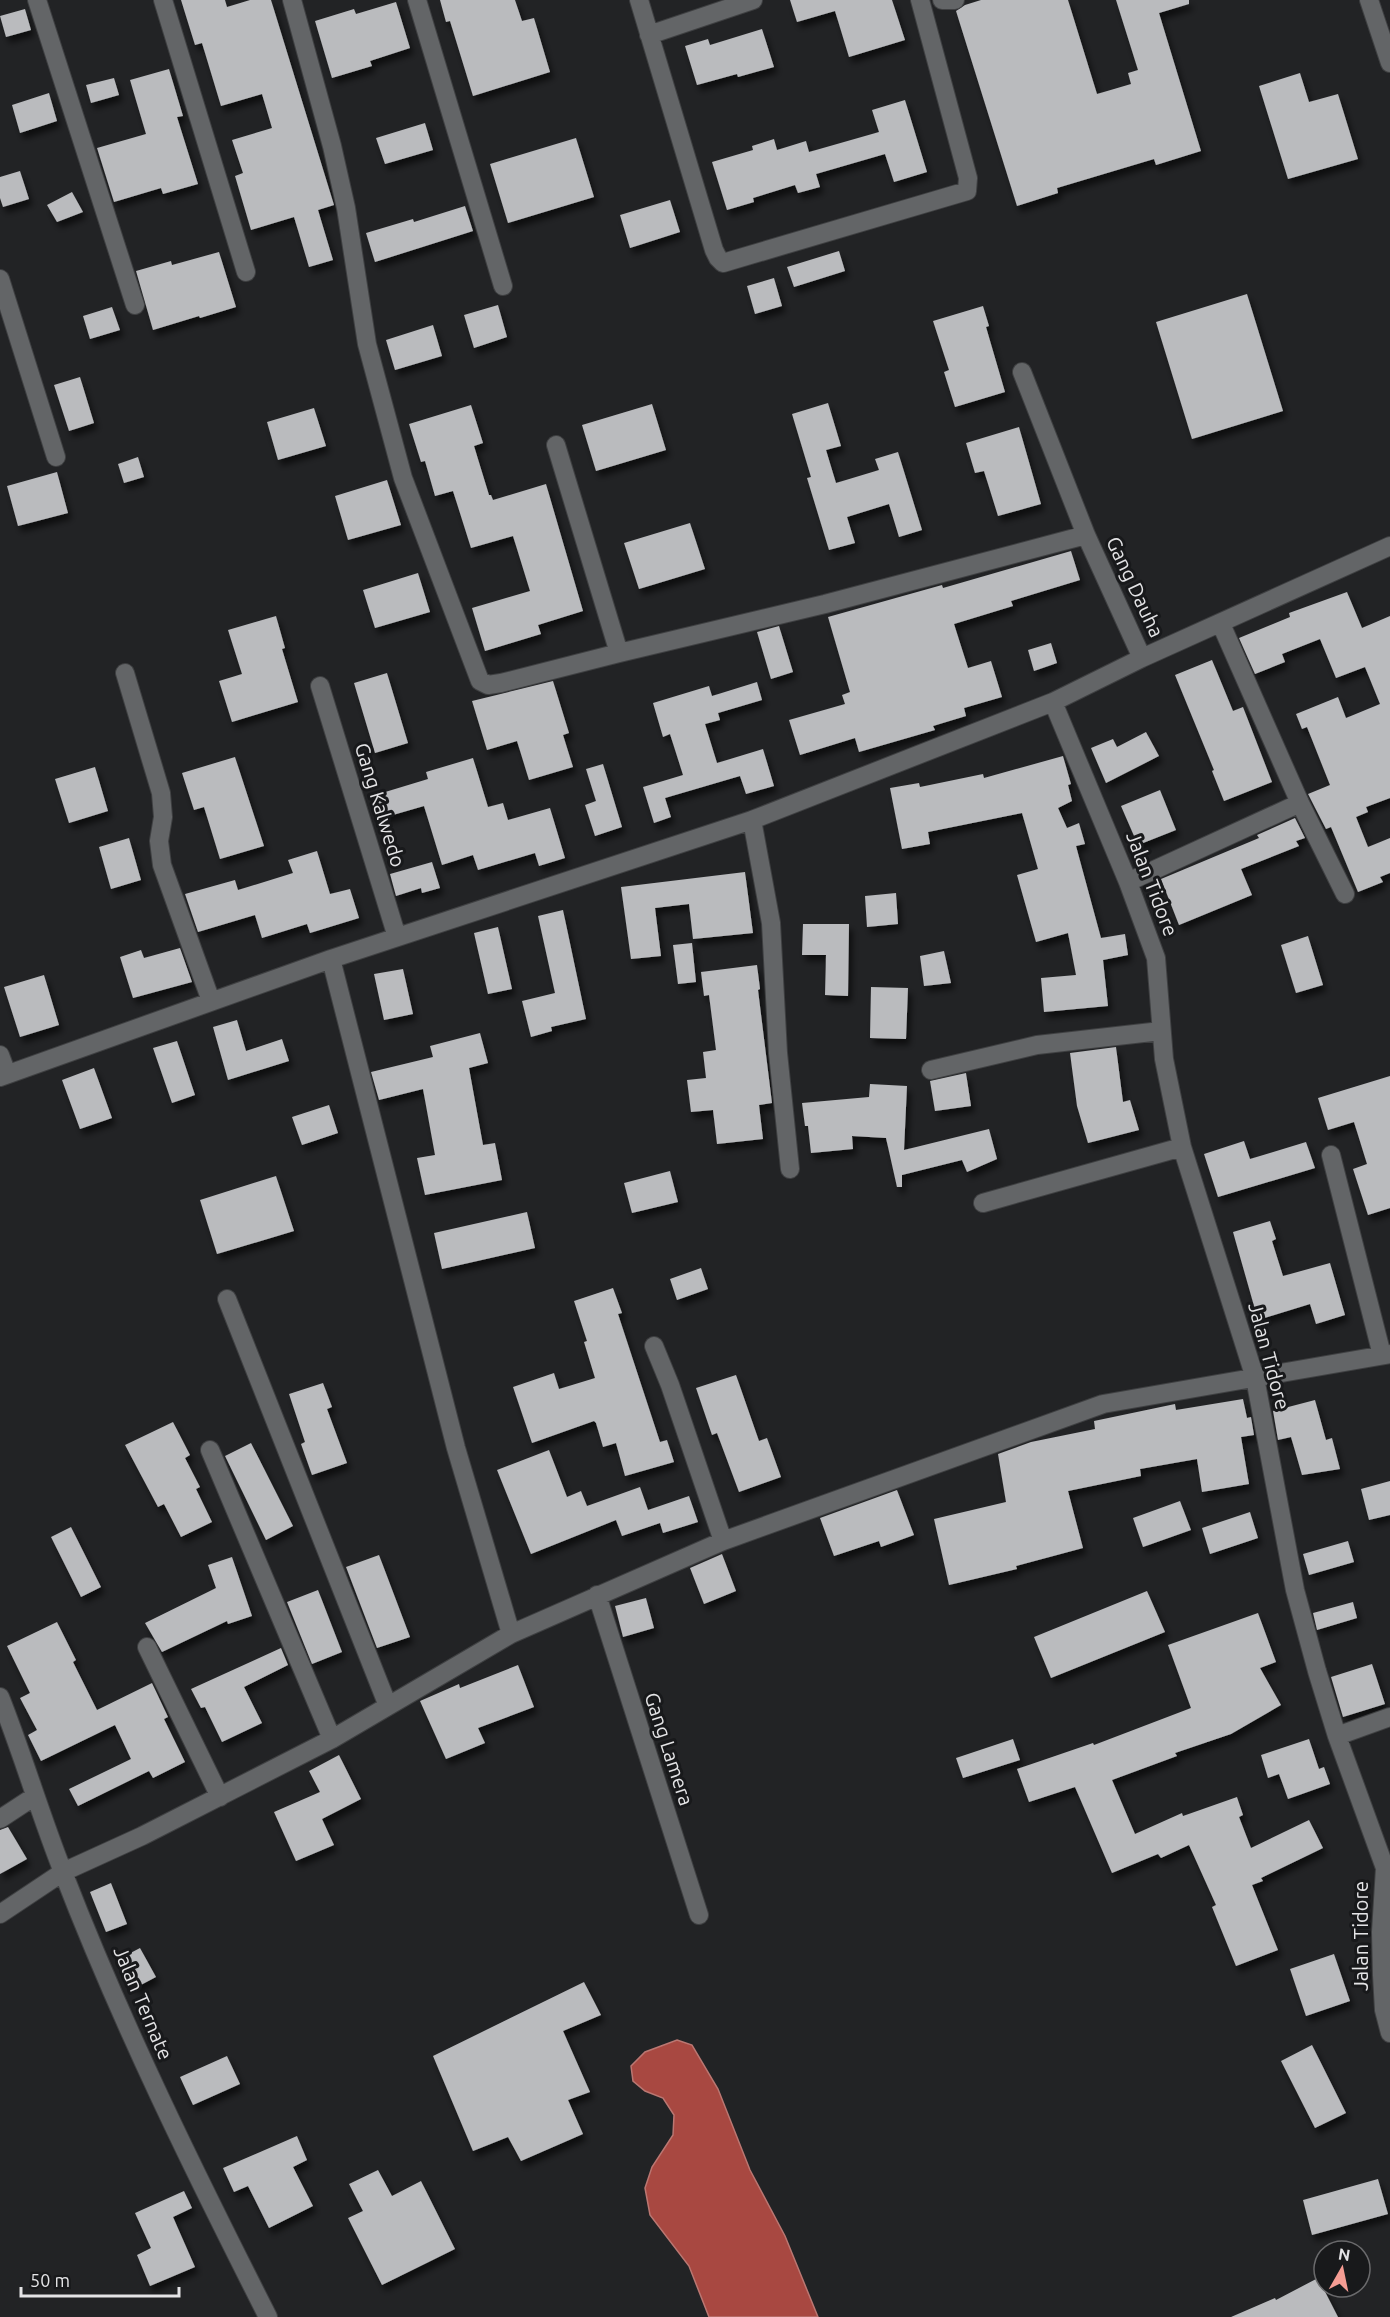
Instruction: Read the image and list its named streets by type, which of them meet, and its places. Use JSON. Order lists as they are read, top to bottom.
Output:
{
  "streets": {
    "street": [
      "Gang Dauha",
      "Gang Kalwedo",
      "Jalan Tidore",
      "Gang Lamera",
      "Jalan Ternate"
    ]
  },
  "scale_bar": "50 m",
  "north": "top"
}
